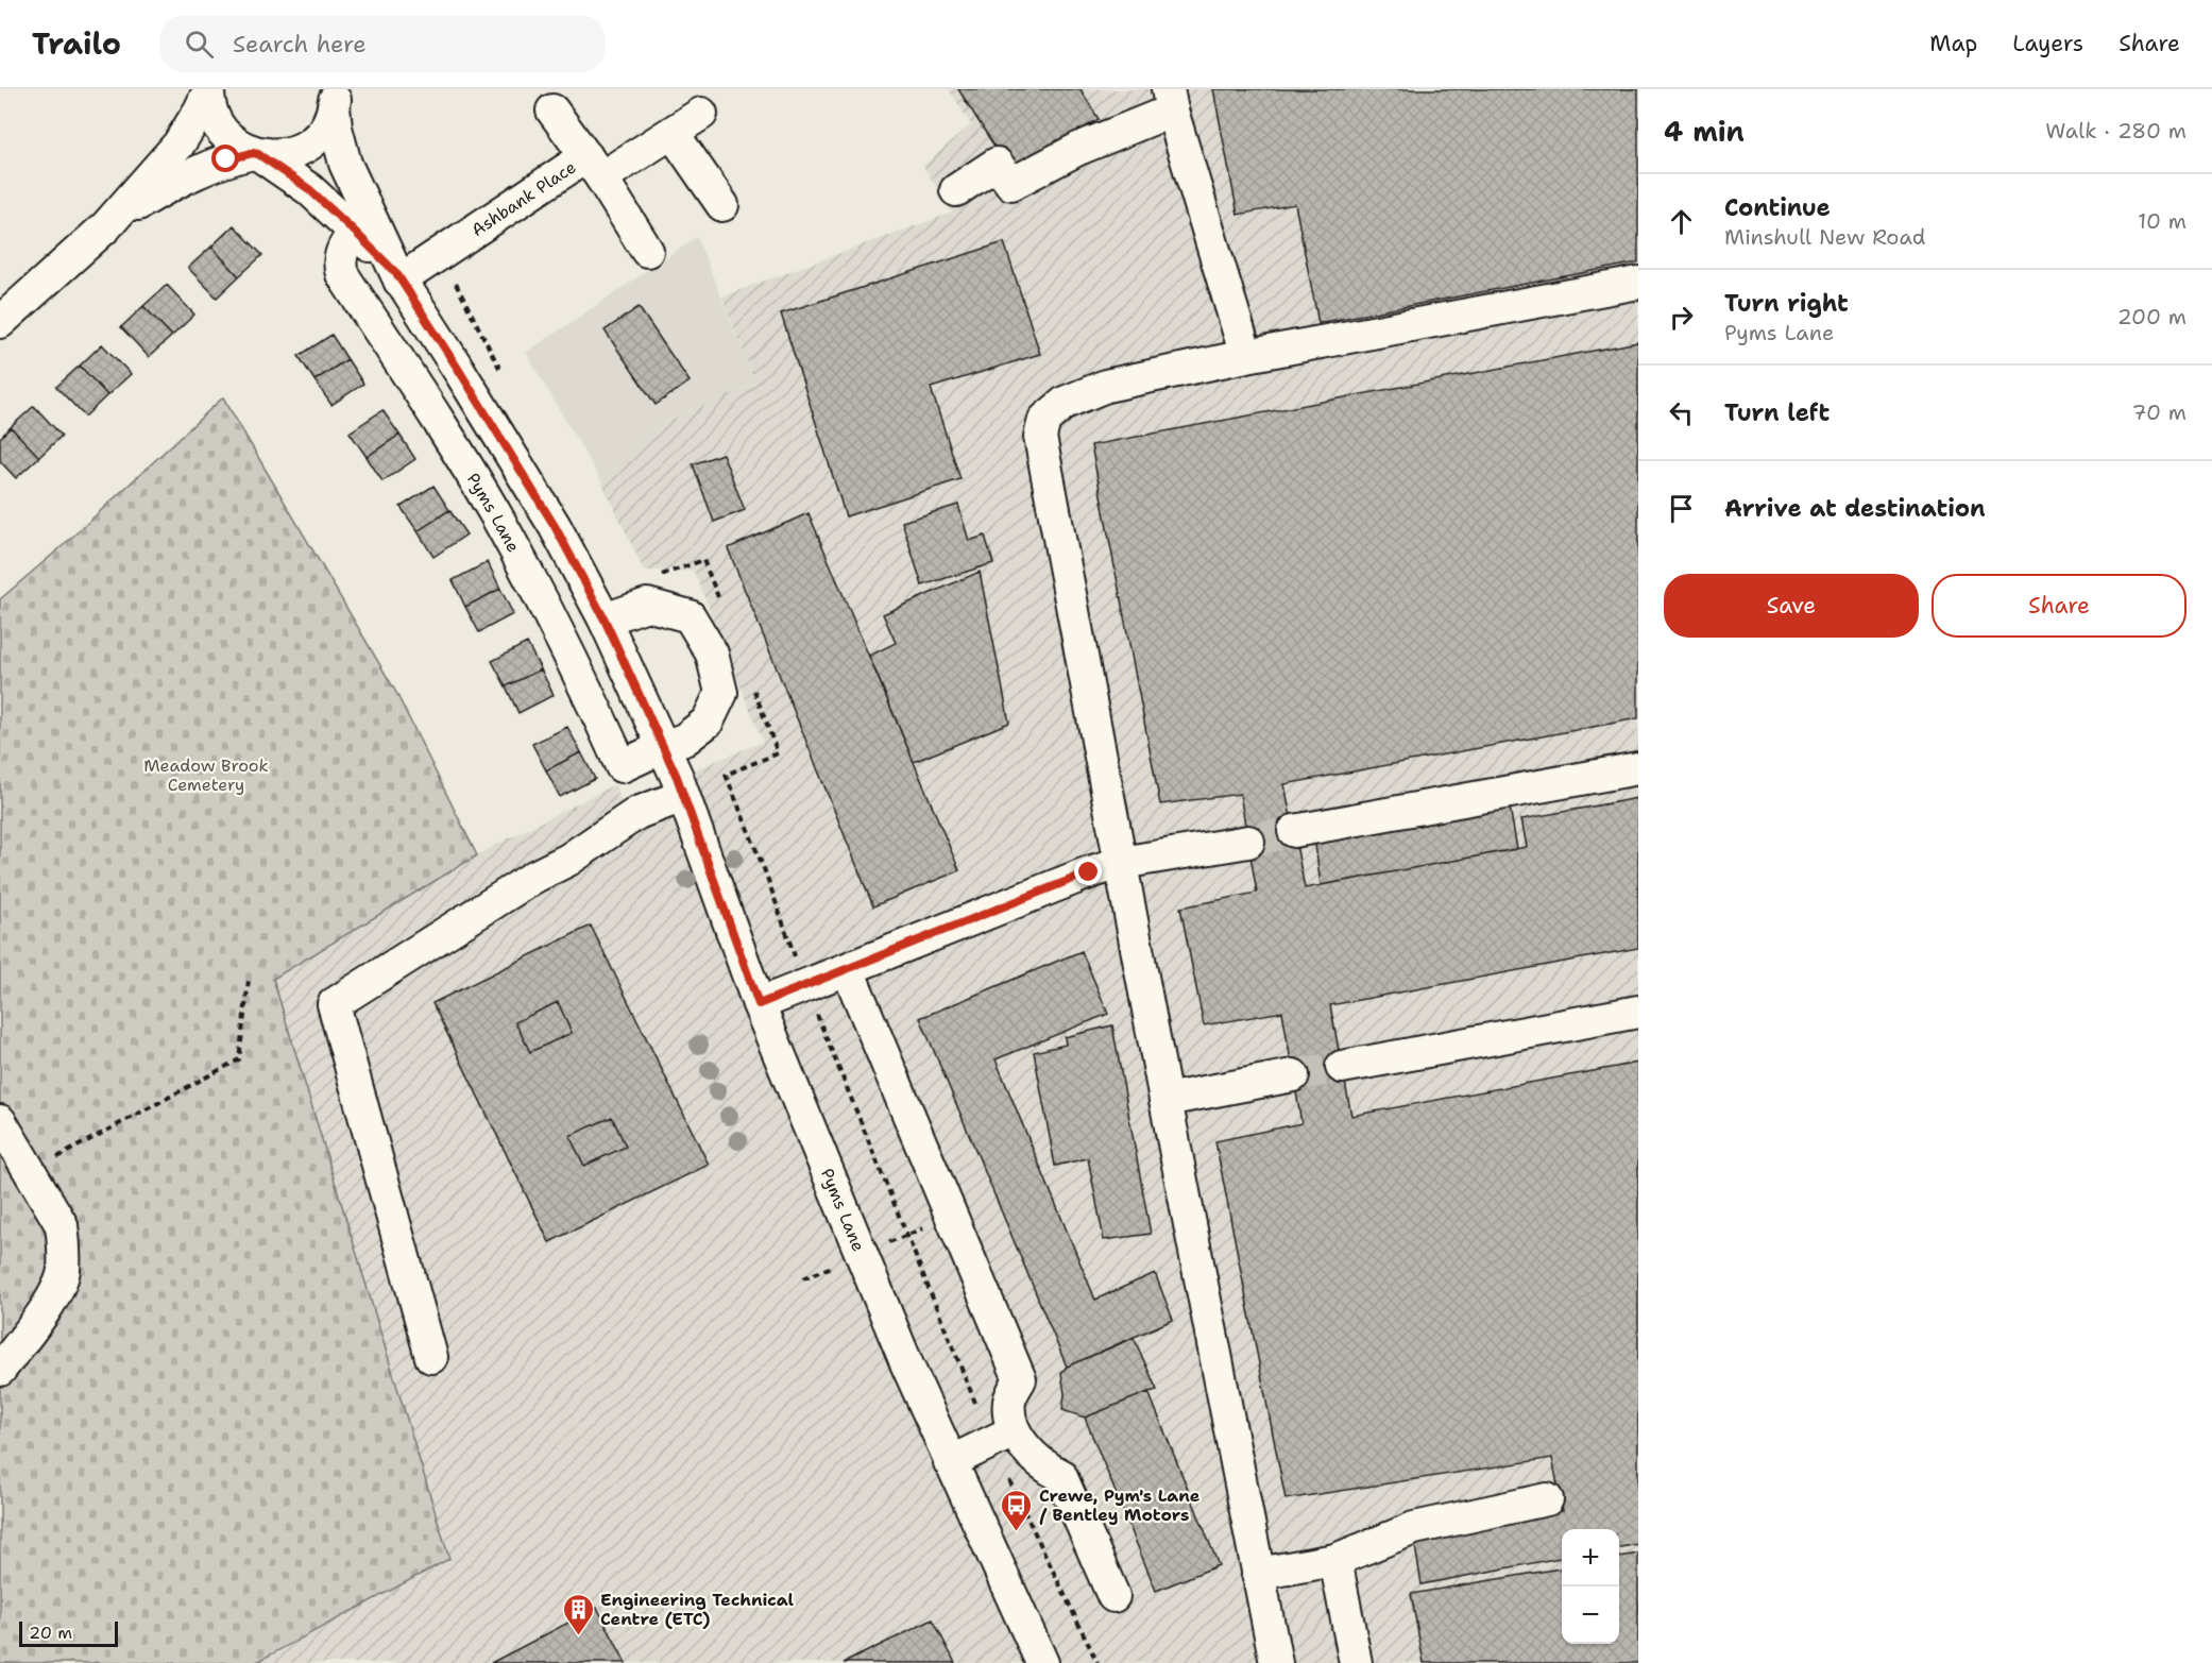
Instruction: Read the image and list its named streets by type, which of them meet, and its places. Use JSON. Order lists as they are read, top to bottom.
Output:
{
  "streets": {
    "street": ["Ashbank Place", "Pyms Lane"]
  },
  "crossings": [
    ["Ashbank Place", "Pyms Lane"]
  ],
  "parks": ["Meadow Brook Cemetery"],
  "places": {
    "bus stop": ["Crewe, Pym's Lane / Bentley Motors"],
    "building": ["Engineering Technical Centre (ETC)"]
  },
  "scale_bar": "20 m",
  "page": {
    "header": "Trailo",
    "search": "Search here",
    "nav": ["Map", "Layers", "Share"],
    "heading": ["4 min", "Walk · 280 m"],
    "list": [
      ["Continue", "Minshull New Road", "10 m"],
      ["Turn right", "Pyms Lane", "200 m"],
      ["Turn left", "70 m"],
      "Arrive at destination"
    ],
    "buttons": ["Save", "Share"],
    "map_buttons": ["+", "−"],
    "scale": "20 m"
  }
}
